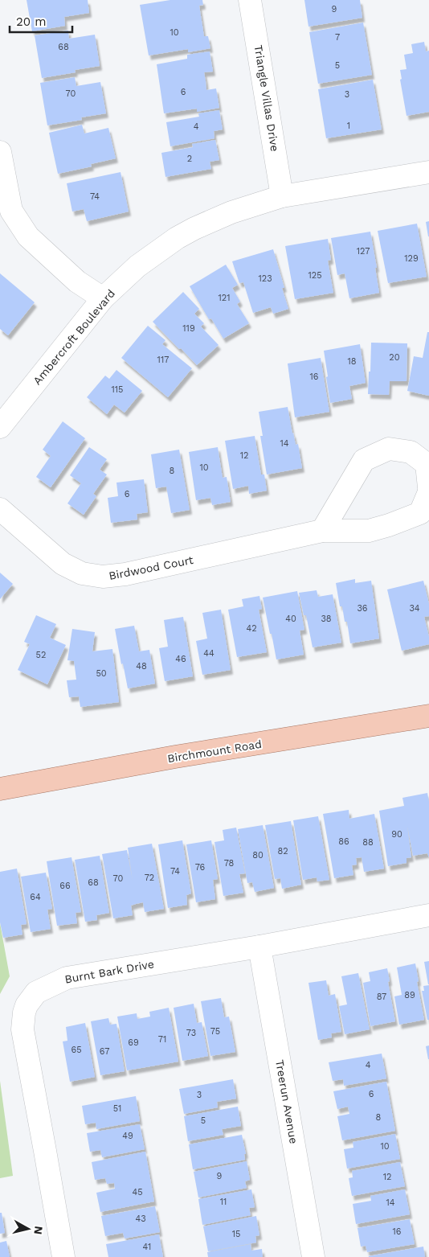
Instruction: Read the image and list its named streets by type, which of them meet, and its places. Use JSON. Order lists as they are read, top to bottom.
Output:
{
  "streets": {
    "main road": ["Birchmount Road"],
    "street": [
      "Triangle Villas Drive",
      "Ambercroft Boulevard",
      "Birdwood Court",
      "Burnt Bark Drive",
      "Treerun Avenue"
    ]
  },
  "crossings": [
    ["Triangle Villas Drive", "Ambercroft Boulevard"],
    ["Burnt Bark Drive", "Treerun Avenue"]
  ],
  "house_numbers": [
    "9",
    "10",
    "7",
    "68",
    "5",
    "6",
    "70",
    "3",
    "1",
    "4",
    "2",
    "74",
    "127",
    "129",
    "125",
    "123",
    "121",
    "119",
    "20",
    "117",
    "18",
    "16",
    "115",
    "14",
    "12",
    "10",
    "8",
    "6",
    "36",
    "34",
    "40",
    "38",
    "42",
    "44",
    "52",
    "46",
    "48",
    "50",
    "90",
    "86",
    "88",
    "82",
    "80",
    "78",
    "76",
    "74",
    "72",
    "70",
    "68",
    "66",
    "64",
    "89",
    "87",
    "75",
    "73",
    "71",
    "69",
    "65",
    "67",
    "4",
    "6",
    "3",
    "51",
    "8",
    "5",
    "49",
    "10",
    "9",
    "12",
    "45",
    "11",
    "14",
    "43",
    "16",
    "15",
    "41"
  ],
  "scale_bar": "20 m",
  "north": "right"
}
